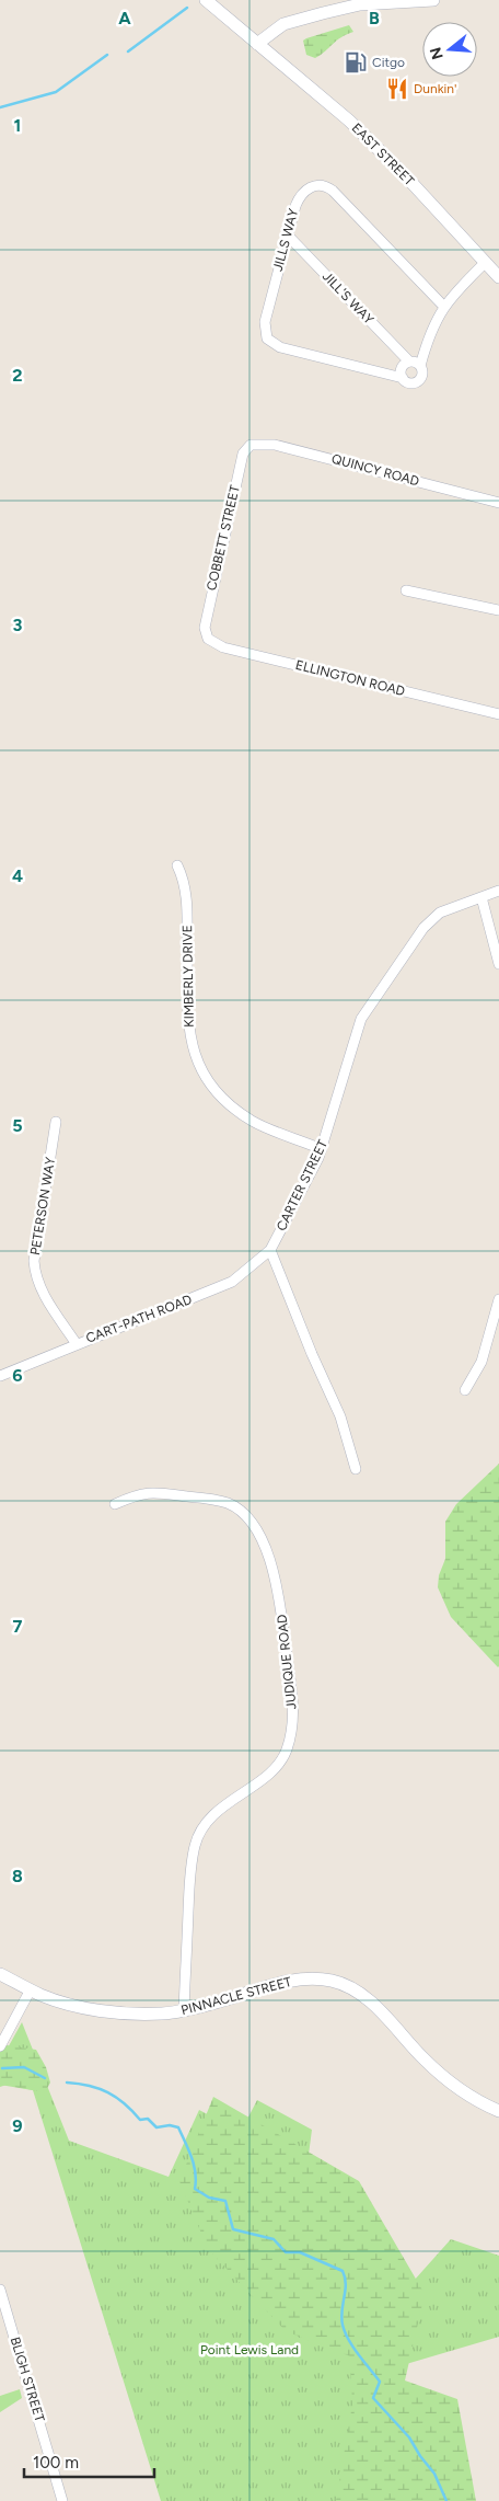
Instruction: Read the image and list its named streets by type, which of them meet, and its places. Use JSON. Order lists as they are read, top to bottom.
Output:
{
  "streets": {
    "main road": ["EAST STREET", "PINNACLE STREET"],
    "street": [
      "JILLS WAY",
      "JILL'S WAY",
      "QUINCY ROAD",
      "COBBETT STREET",
      "ELLINGTON ROAD",
      "KIMBERLY DRIVE",
      "CARTER STREET",
      "PETERSON WAY",
      "CART-PATH ROAD",
      "JUDIQUE ROAD",
      "BLIGH STREET"
    ]
  },
  "crossings": [
    ["JILLS WAY", "JILL'S WAY"],
    ["QUINCY ROAD", "COBBETT STREET"],
    ["COBBETT STREET", "ELLINGTON ROAD"],
    ["KIMBERLY DRIVE", "CARTER STREET"],
    ["CARTER STREET", "CART-PATH ROAD"],
    ["PETERSON WAY", "CART-PATH ROAD"],
    ["JUDIQUE ROAD", "PINNACLE STREET"]
  ],
  "parks": ["Point Lewis Land"],
  "places": {
    "fuel station": ["Citgo"],
    "restaurant": ["Dunkin'"]
  },
  "scale_bar": "100 m",
  "north": "left",
  "grid": {
    "columns": ["A", "B"],
    "rows": [
      "1",
      "2",
      "3",
      "4",
      "5",
      "6",
      "7",
      "8",
      "9"
    ]
  }
}
